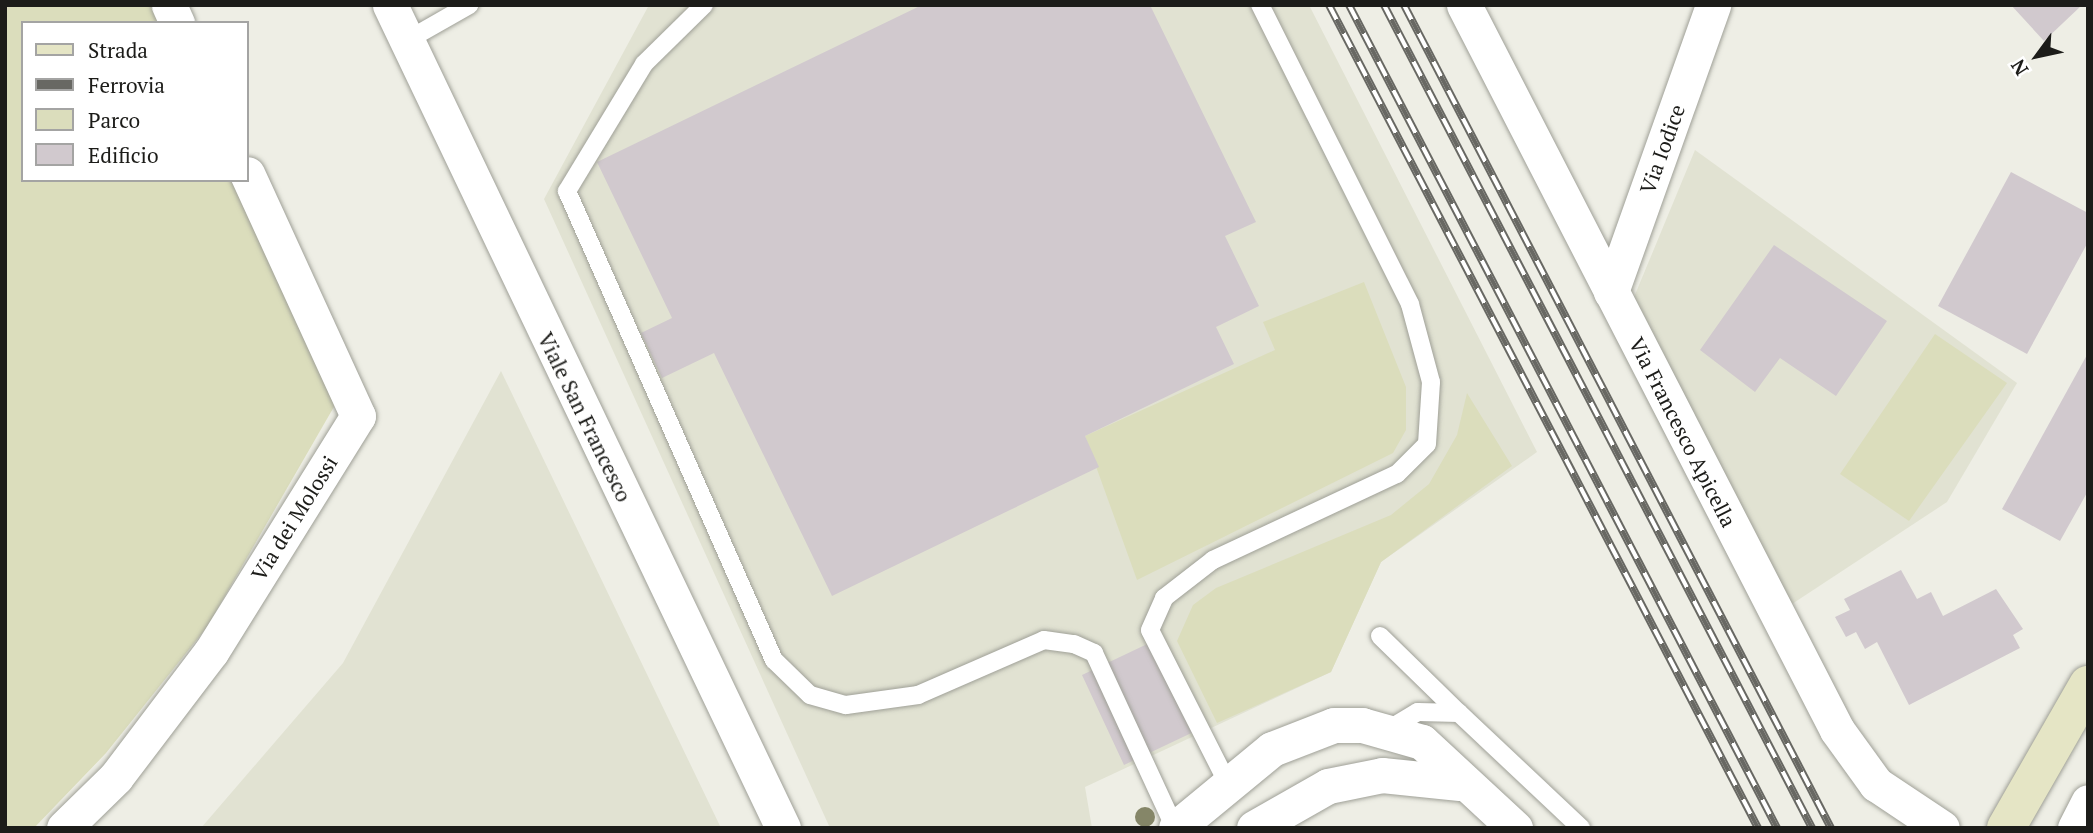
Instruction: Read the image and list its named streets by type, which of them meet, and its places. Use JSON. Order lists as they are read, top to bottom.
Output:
{
  "streets": {
    "street": [
      "Via Iodice",
      "Viale San Francesco",
      "Via Francesco Apicella",
      "Via dei Molossi"
    ]
  },
  "crossings": [
    ["Via Iodice", "Via Francesco Apicella"]
  ],
  "legend": [
    "Strada",
    "Ferrovia",
    "Parco",
    "Edificio"
  ],
  "north": "bottom left"
}
